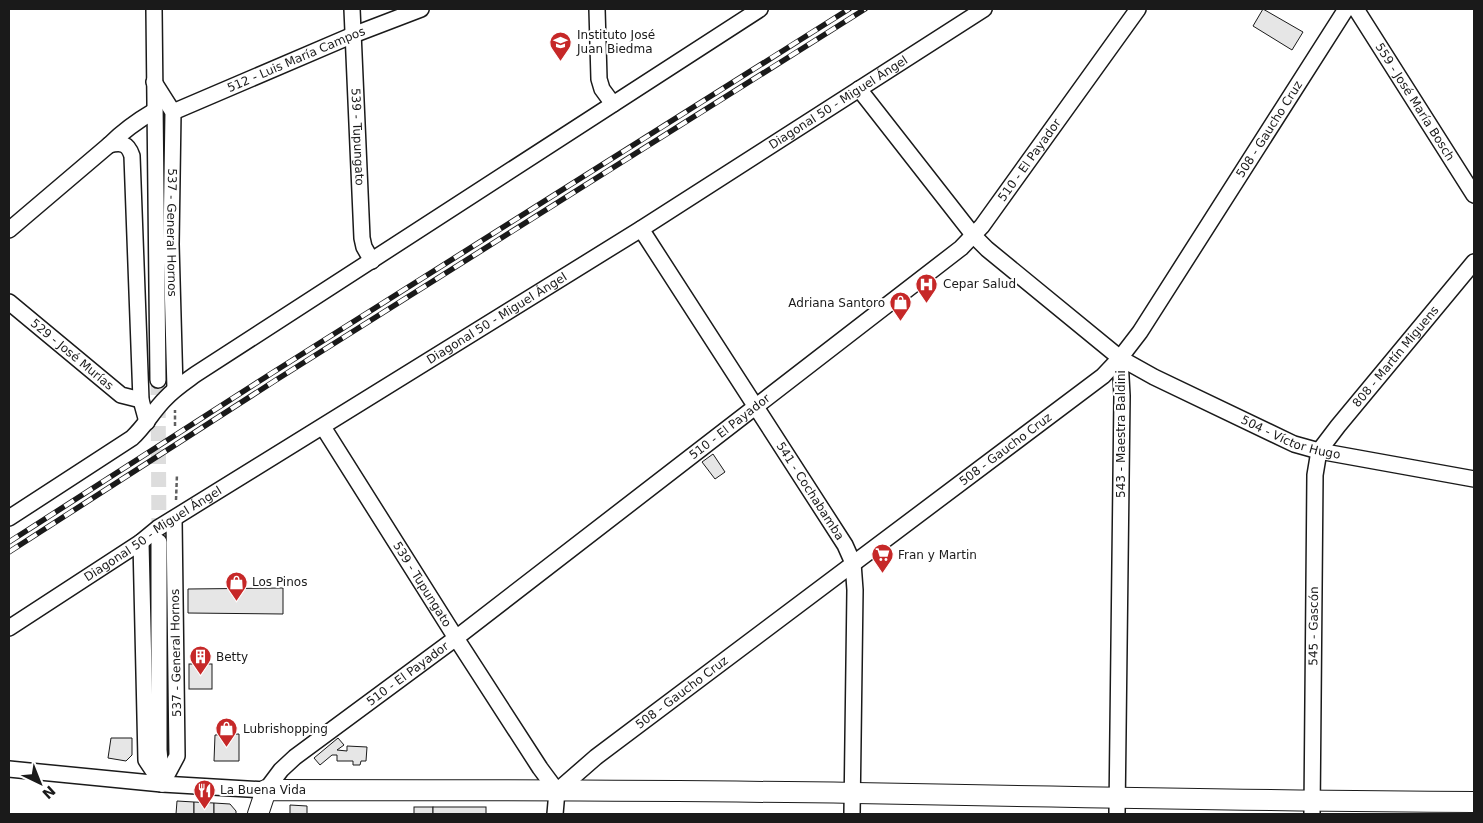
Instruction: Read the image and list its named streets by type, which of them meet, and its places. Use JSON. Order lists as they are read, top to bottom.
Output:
{
  "streets": {
    "street": [
      "512 - Luis María Campos",
      "Diagonal 50 - Miguel Ángel",
      "559 - José María Bosch",
      "508 - Gaucho Cruz",
      "539 - Tupungato",
      "510 - El Payador",
      "537 - General Hornos",
      "529 - José Murías",
      "808 - Martín Miguens",
      "543 - Maestra Baldini",
      "504 - Víctor Hugo",
      "541 - Cochabamba",
      "545 - Gascón"
    ]
  },
  "crossings": [
    ["512 - Luis María Campos", "539 - Tupungato"],
    ["512 - Luis María Campos", "537 - General Hornos"],
    ["Diagonal 50 - Miguel Ángel", "539 - Tupungato"],
    ["Diagonal 50 - Miguel Ángel", "537 - General Hornos"],
    ["Diagonal 50 - Miguel Ángel", "543 - Maestra Baldini"],
    ["Diagonal 50 - Miguel Ángel", "541 - Cochabamba"],
    ["508 - Gaucho Cruz", "539 - Tupungato"],
    ["508 - Gaucho Cruz", "543 - Maestra Baldini"],
    ["508 - Gaucho Cruz", "504 - Víctor Hugo"],
    ["508 - Gaucho Cruz", "541 - Cochabamba"],
    ["539 - Tupungato", "510 - El Payador"],
    ["510 - El Payador", "543 - Maestra Baldini"],
    ["510 - El Payador", "541 - Cochabamba"],
    ["808 - Martín Miguens", "504 - Víctor Hugo"],
    ["808 - Martín Miguens", "545 - Gascón"],
    ["543 - Maestra Baldini", "504 - Víctor Hugo"],
    ["504 - Víctor Hugo", "545 - Gascón"]
  ],
  "places": {
    "school or university": ["Instituto José Juan Biedma"],
    "hospital": ["Cepar Salud"],
    "shop": ["Adriana Santoro", "Los Pinos", "Lubrishopping"],
    "supermarket": ["Fran y Martin"],
    "building": ["Betty"],
    "restaurant": ["La Buena Vida"]
  },
  "north": "bottom right"
}
